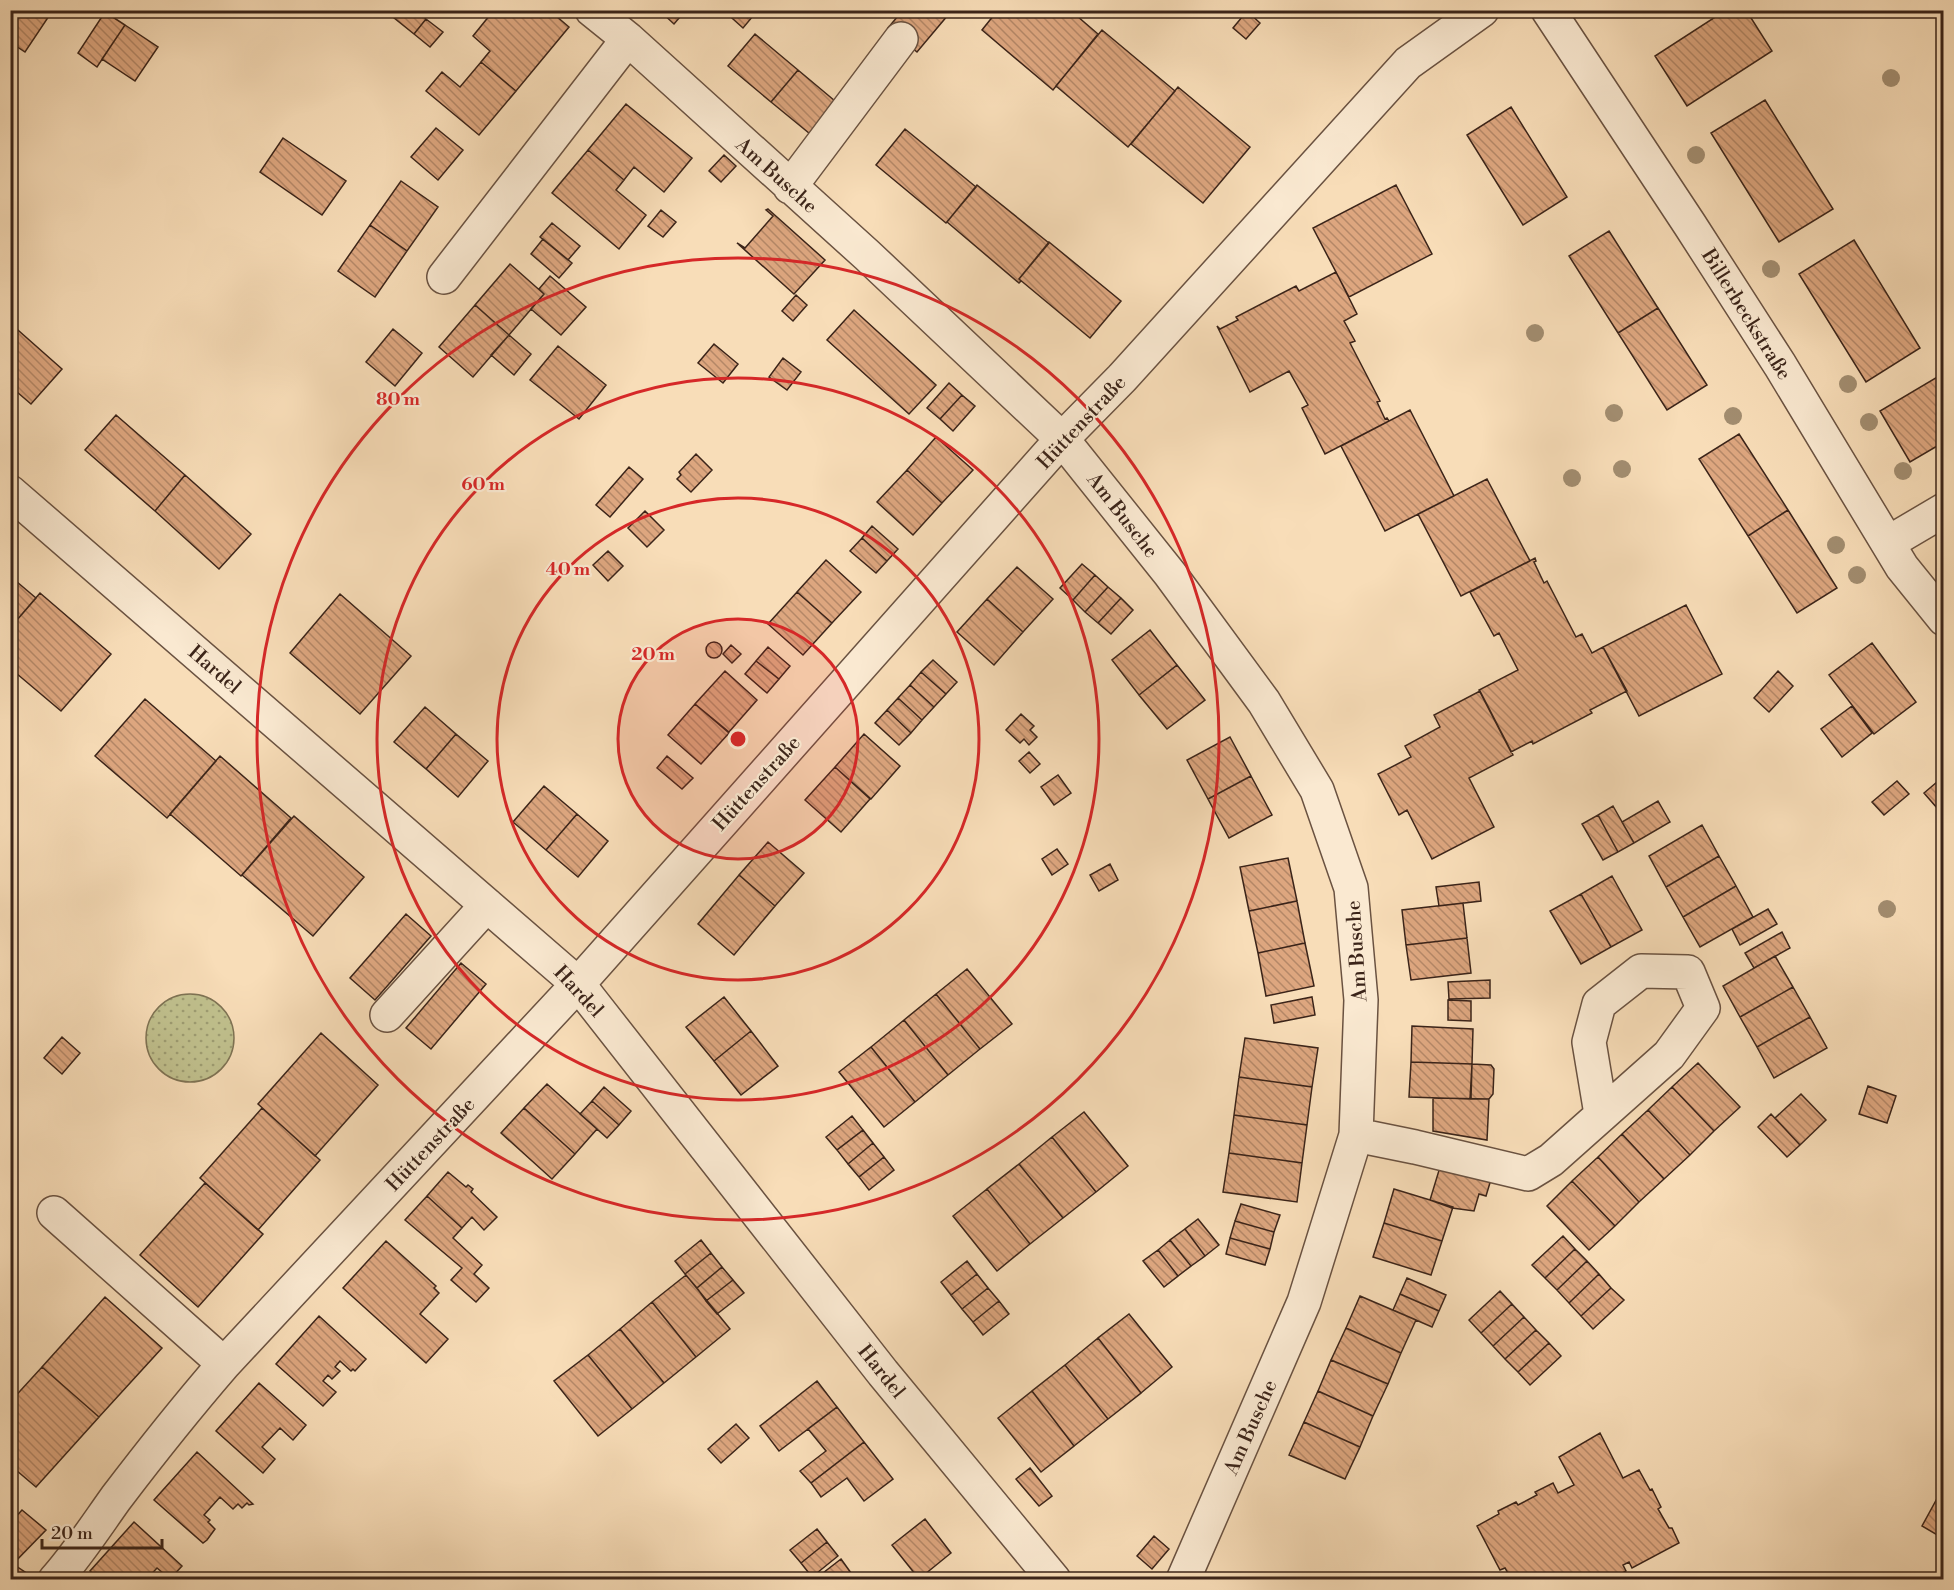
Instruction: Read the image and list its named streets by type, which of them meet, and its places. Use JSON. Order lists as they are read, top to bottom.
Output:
{
  "streets": {
    "street": [
      "Am Busche",
      "Billerbeckstraße",
      "Hüttenstraße",
      "Hardel"
    ]
  },
  "crossings": [
    ["Am Busche", "Hüttenstraße"],
    ["Hüttenstraße", "Hardel"]
  ],
  "scale_bar": "20 m",
  "rings": [
    "80 m",
    "60 m",
    "40 m",
    "20 m"
  ]
}
